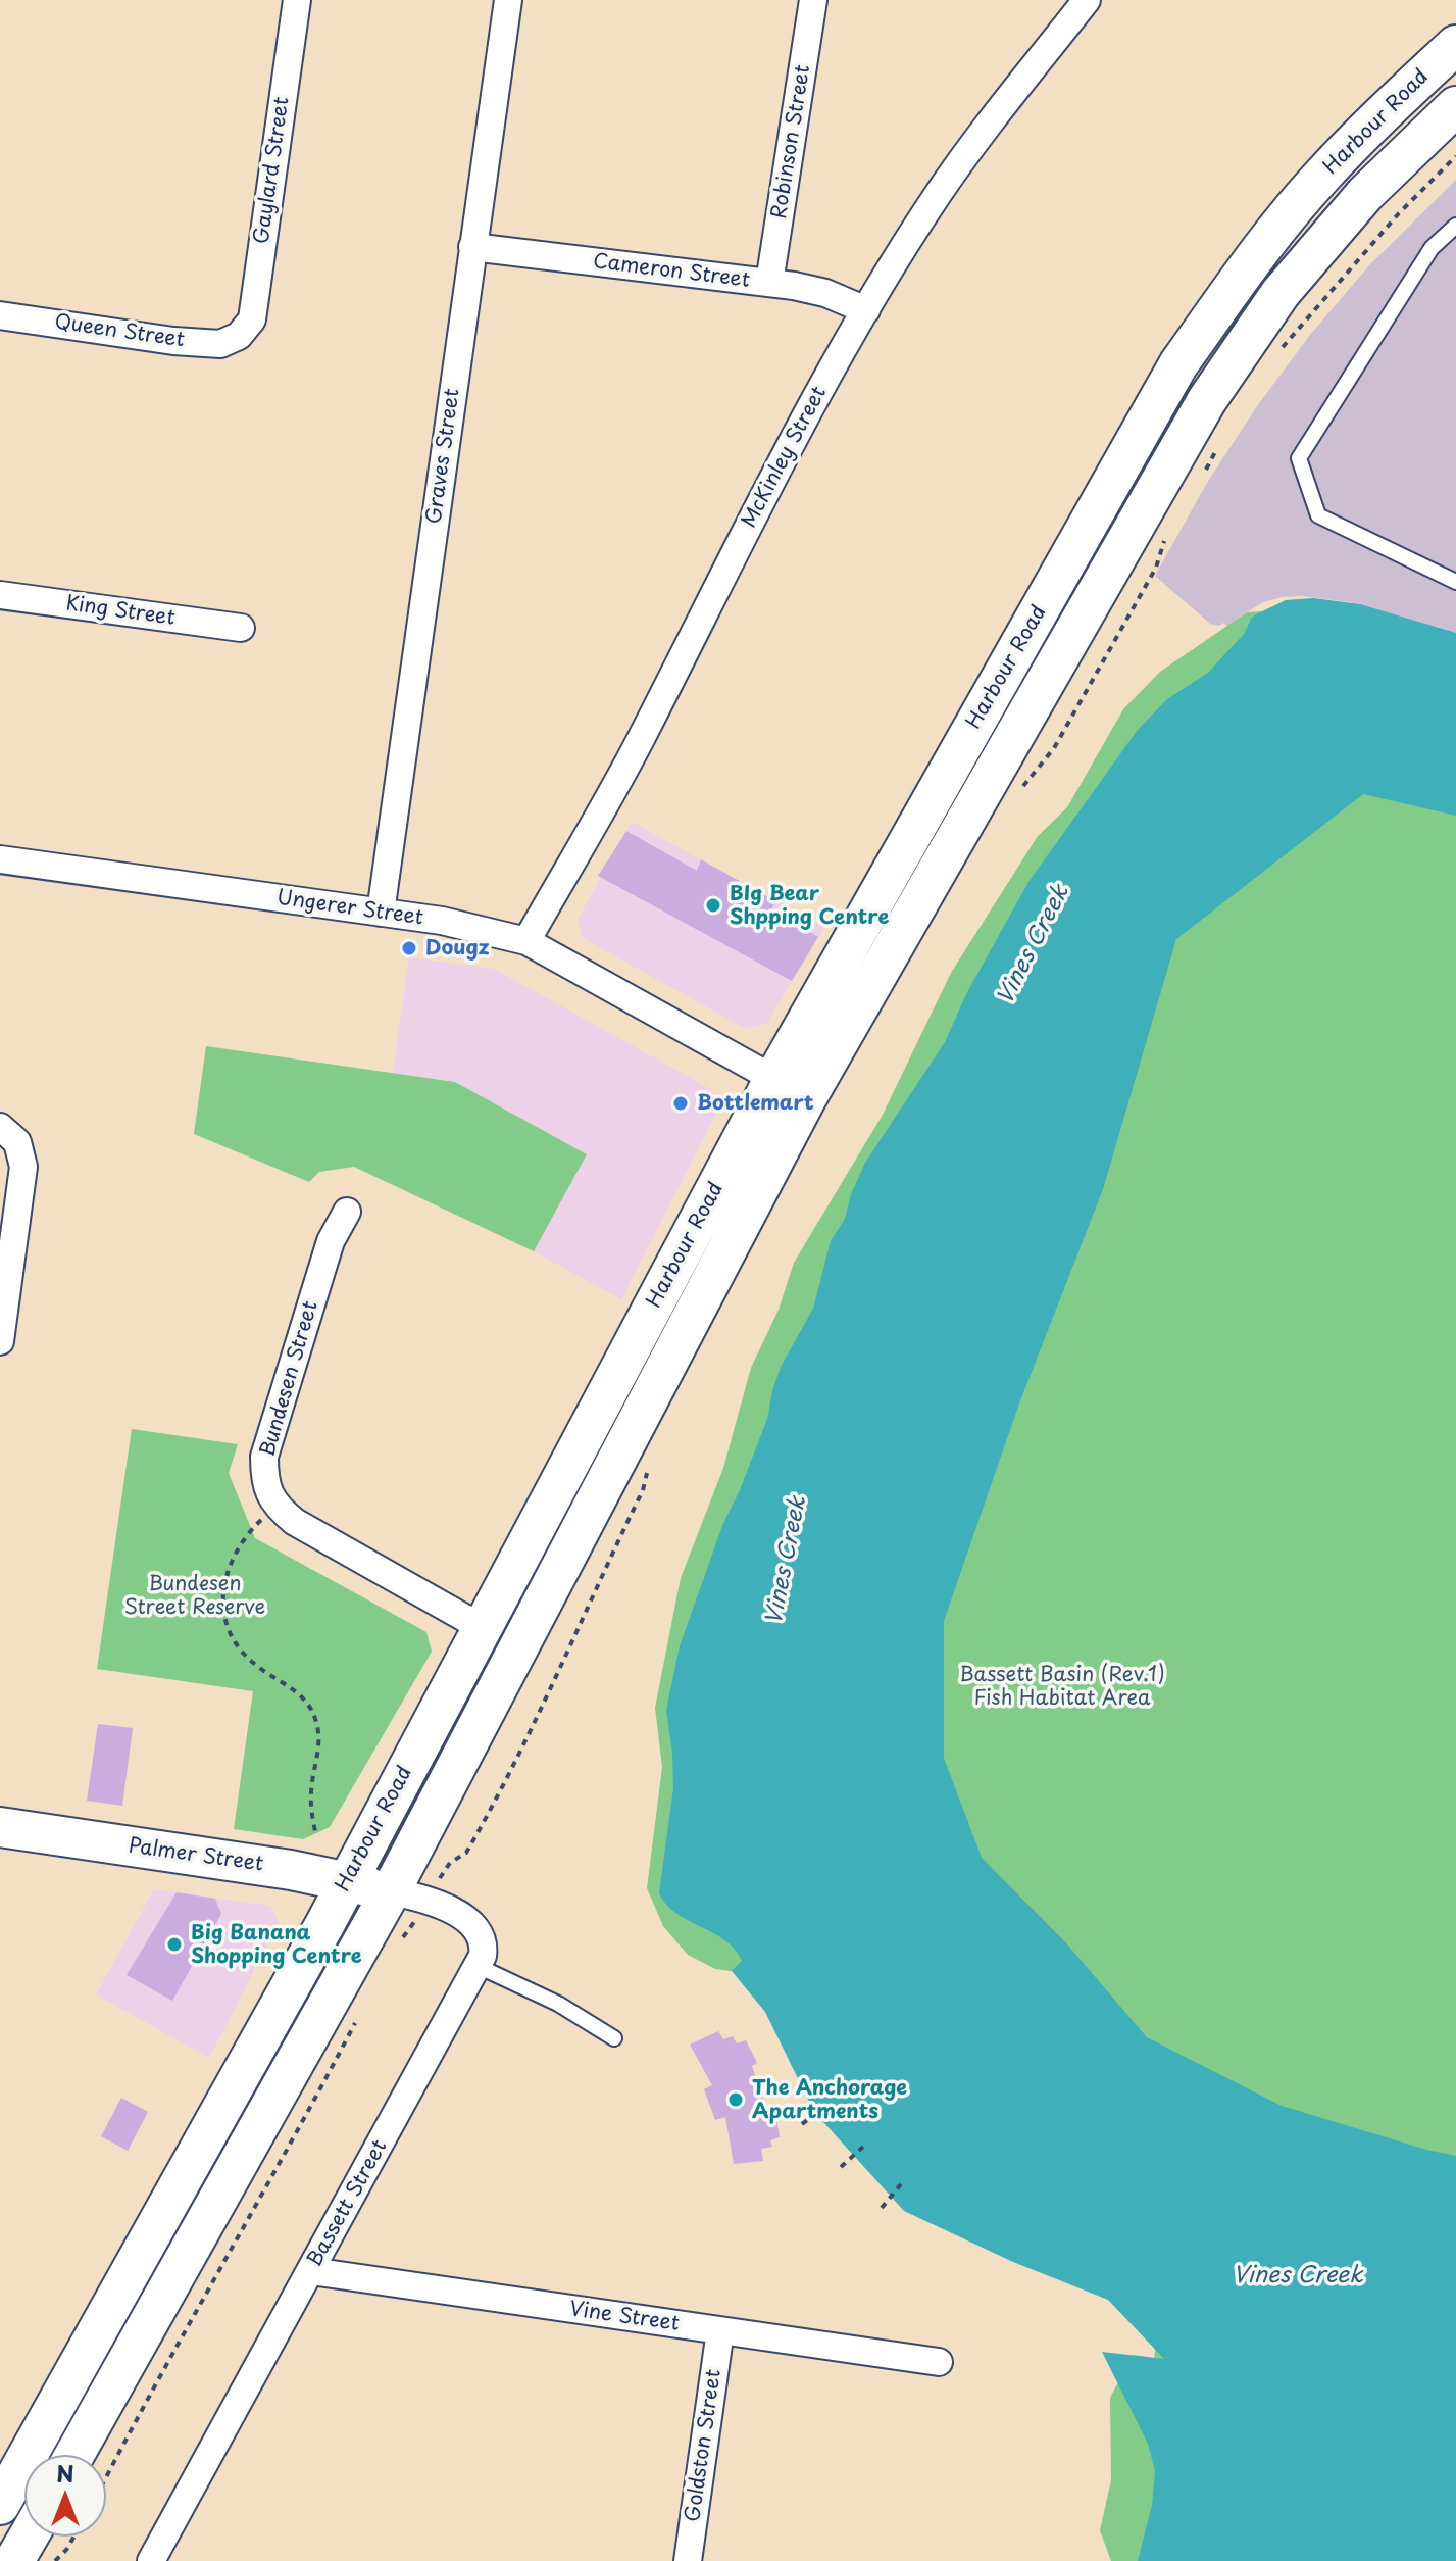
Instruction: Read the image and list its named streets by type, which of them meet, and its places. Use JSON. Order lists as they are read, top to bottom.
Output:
{
  "streets": {
    "main road": ["Harbour Road", "Palmer Street"],
    "street": [
      "Robinson Street",
      "Gaylard Street",
      "Cameron Street",
      "Queen Street",
      "Graves Street",
      "McKinley Street",
      "King Street",
      "Ungerer Street",
      "Bundesen Street",
      "Bassett Street",
      "Vine Street",
      "Goldston Street"
    ]
  },
  "crossings": [
    ["Harbour Road", "Ungerer Street"],
    ["Harbour Road", "Palmer Street"],
    ["Robinson Street", "Cameron Street"],
    ["Gaylard Street", "Queen Street"],
    ["Cameron Street", "Graves Street"],
    ["Cameron Street", "McKinley Street"],
    ["Graves Street", "Ungerer Street"],
    ["McKinley Street", "Ungerer Street"],
    ["Bassett Street", "Vine Street"],
    ["Vine Street", "Goldston Street"]
  ],
  "water": ["Vines Creek"],
  "parks": ["Bundesen Street Reserve", "Bassett Basin (Rev.1) Fish Habitat Area"],
  "places": [
    "BIg Bear Shpping Centre",
    "Dougz",
    "Bottlemart",
    "Big Banana Shopping Centre",
    "The Anchorage Apartments"
  ],
  "north": "top"
}
